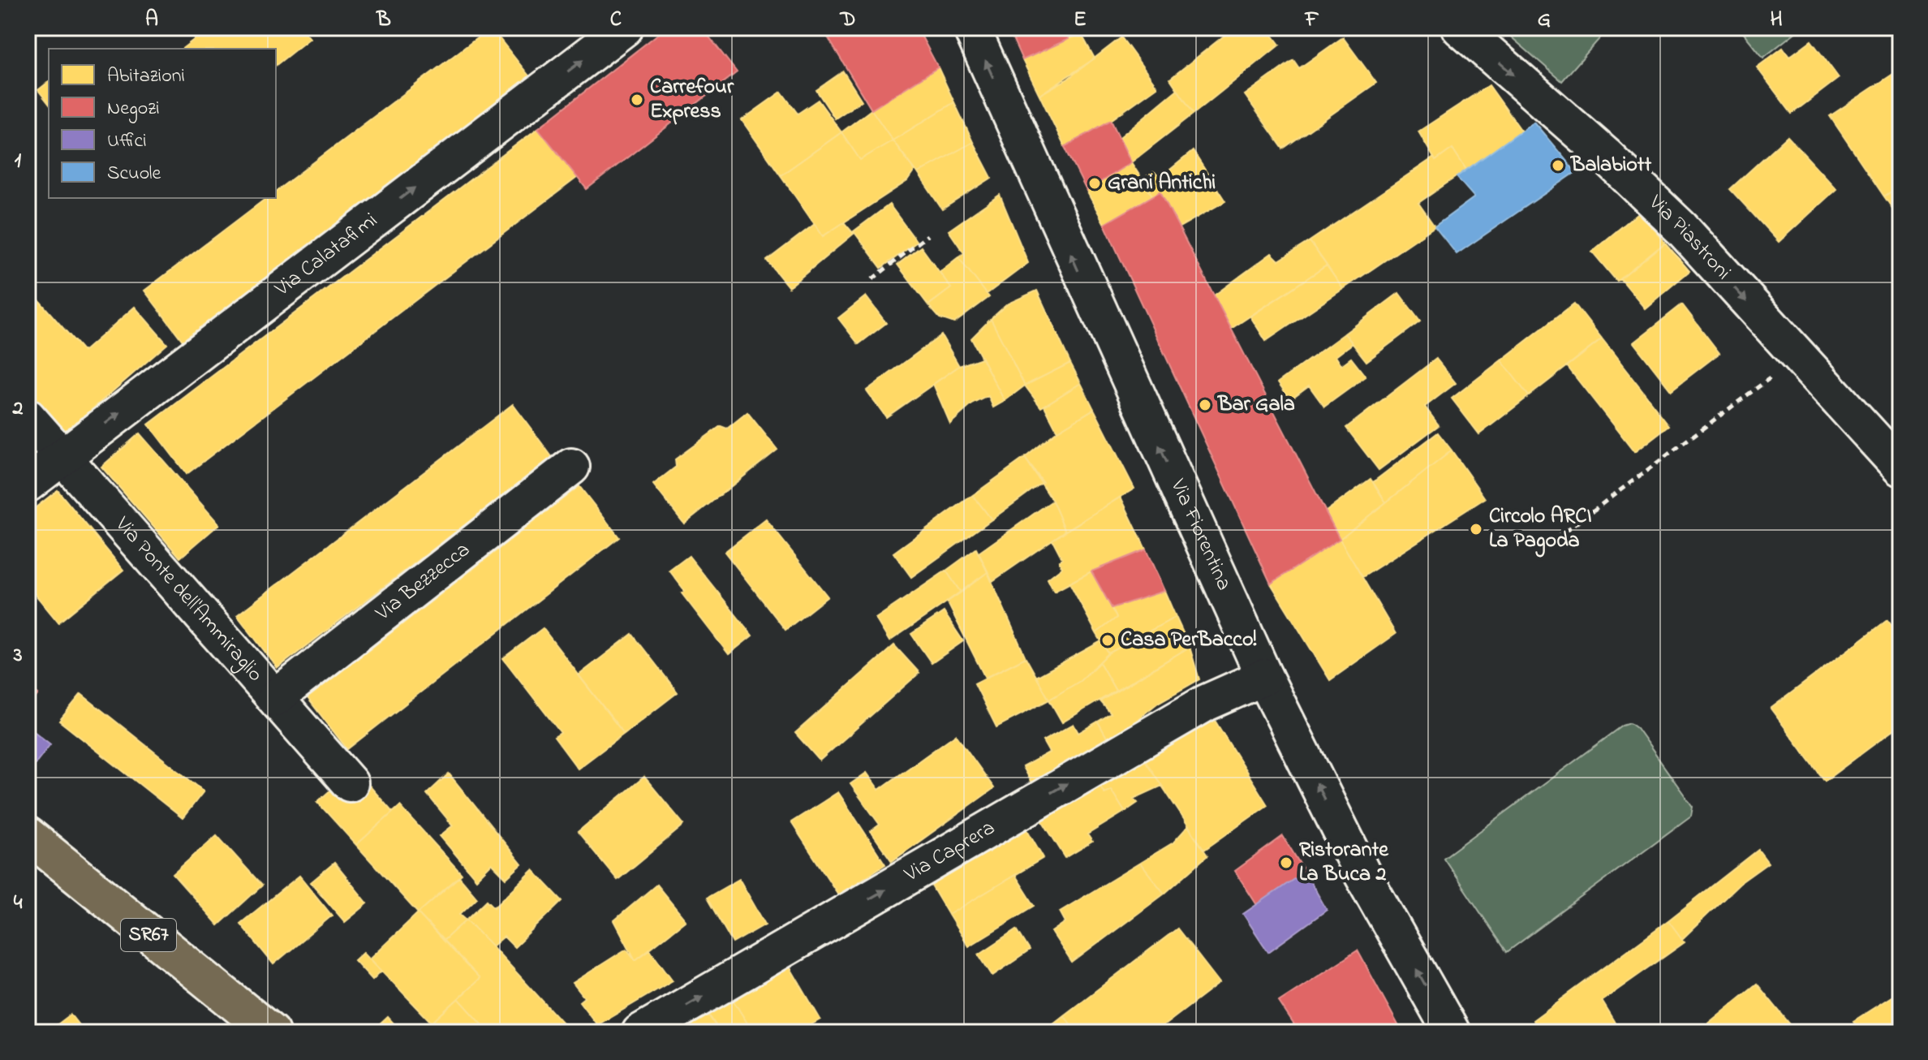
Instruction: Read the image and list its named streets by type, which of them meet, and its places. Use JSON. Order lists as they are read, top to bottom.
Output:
{
  "streets": {
    "main road": ["SR67"],
    "street": [
      "Via Piastroni",
      "Via Calatafimi",
      "Via Fiorentina",
      "Via Bezzecca",
      "Via Ponte dell'Ammiraglio",
      "Via Caprera"
    ]
  },
  "crossings": [
    ["Via Calatafimi", "Via Ponte dell'Ammiraglio"],
    ["Via Fiorentina", "Via Caprera"],
    ["Via Bezzecca", "Via Ponte dell'Ammiraglio"]
  ],
  "one_way": [
    "Via Piastroni",
    "Via Calatafimi",
    "Via Fiorentina",
    "Via Caprera"
  ],
  "places": [
    "Carrefour Express",
    "Balabiott",
    "Grani Antichi",
    "Bar Gala",
    "Circolo ARCI La Pagoda",
    "Casa PerBacco!",
    "Ristorante La Buca 2"
  ],
  "legend": [
    "Abitazioni",
    "Negozi",
    "Uffici",
    "Scuole"
  ],
  "grid": {
    "columns": [
      "A",
      "B",
      "C",
      "D",
      "E",
      "F",
      "G",
      "H"
    ],
    "rows": [
      "1",
      "2",
      "3",
      "4"
    ]
  }
}
